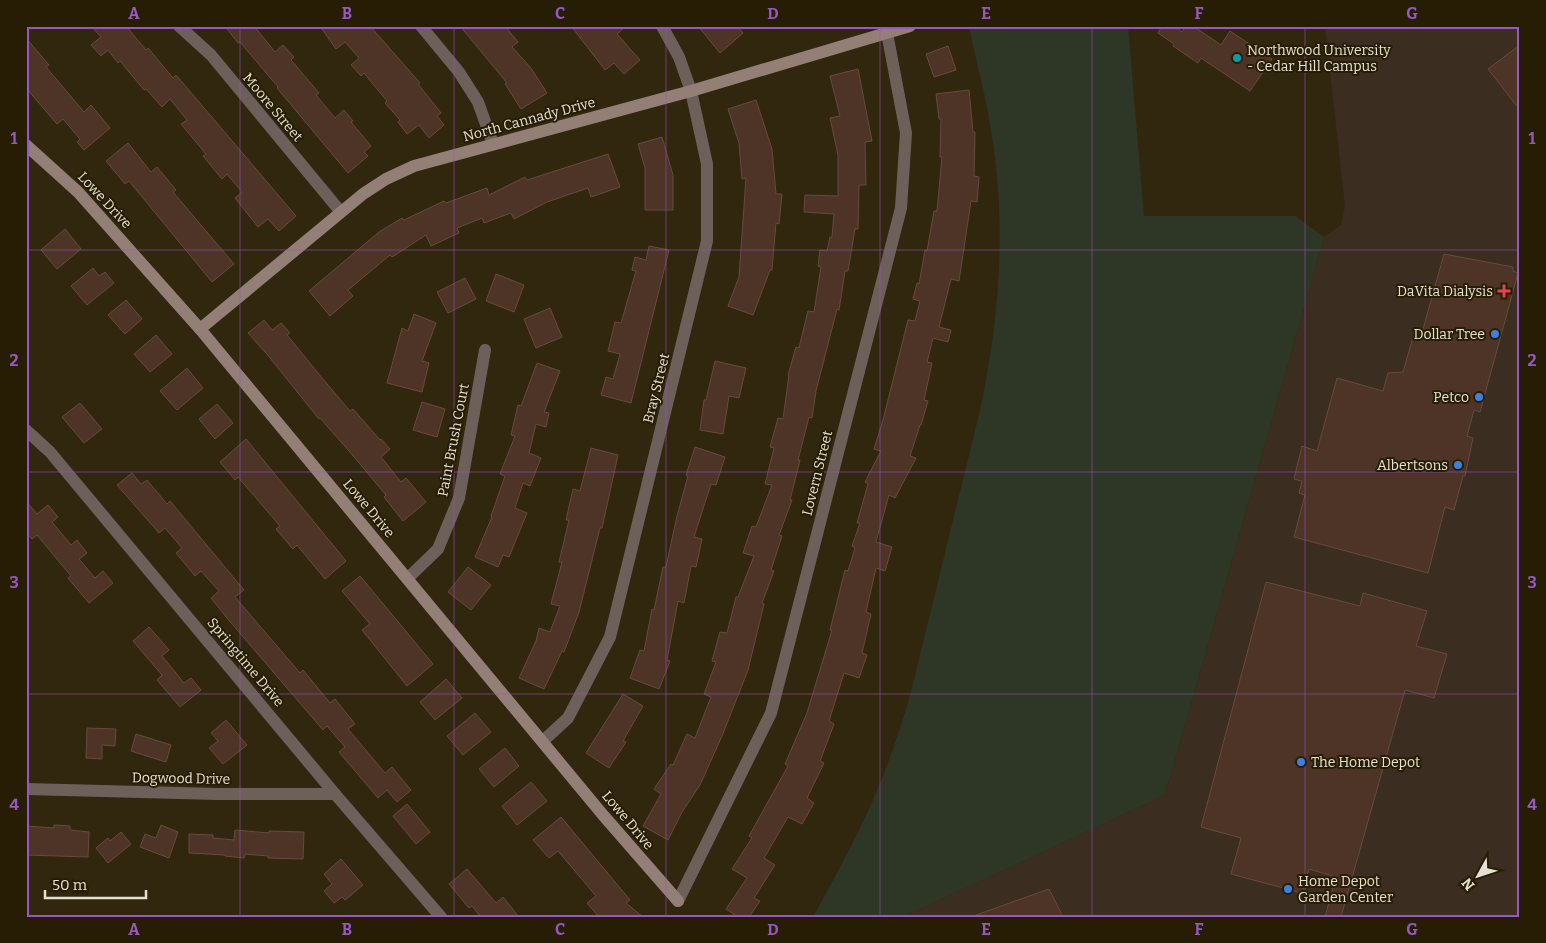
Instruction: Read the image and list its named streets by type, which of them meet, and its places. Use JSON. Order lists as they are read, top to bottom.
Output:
{
  "streets": {
    "street": [
      "Moore Street",
      "North Cannady Drive",
      "Lowe Drive",
      "Bray Street",
      "Paint Brush Court",
      "Lovern Street",
      "Springtime Drive",
      "Dogwood Drive"
    ]
  },
  "crossings": [
    ["Moore Street", "North Cannady Drive"],
    ["North Cannady Drive", "Lowe Drive"],
    ["North Cannady Drive", "Bray Street"],
    ["North Cannady Drive", "Lovern Street"],
    ["Lowe Drive", "Bray Street"],
    ["Lowe Drive", "Paint Brush Court"],
    ["Lowe Drive", "Lovern Street"],
    ["Springtime Drive", "Dogwood Drive"]
  ],
  "places": {
    "other": [
      "Northwood University - Cedar Hill Campus",
      "Dollar Tree",
      "Petco",
      "Albertsons",
      "The Home Depot",
      "Home Depot Garden Center"
    ],
    "health": ["DaVita Dialysis"]
  },
  "scale_bar": "50 m",
  "north": "bottom left",
  "grid": {
    "columns": [
      "A",
      "B",
      "C",
      "D",
      "E",
      "F",
      "G"
    ],
    "rows": [
      "1",
      "2",
      "3",
      "4"
    ]
  }
}
